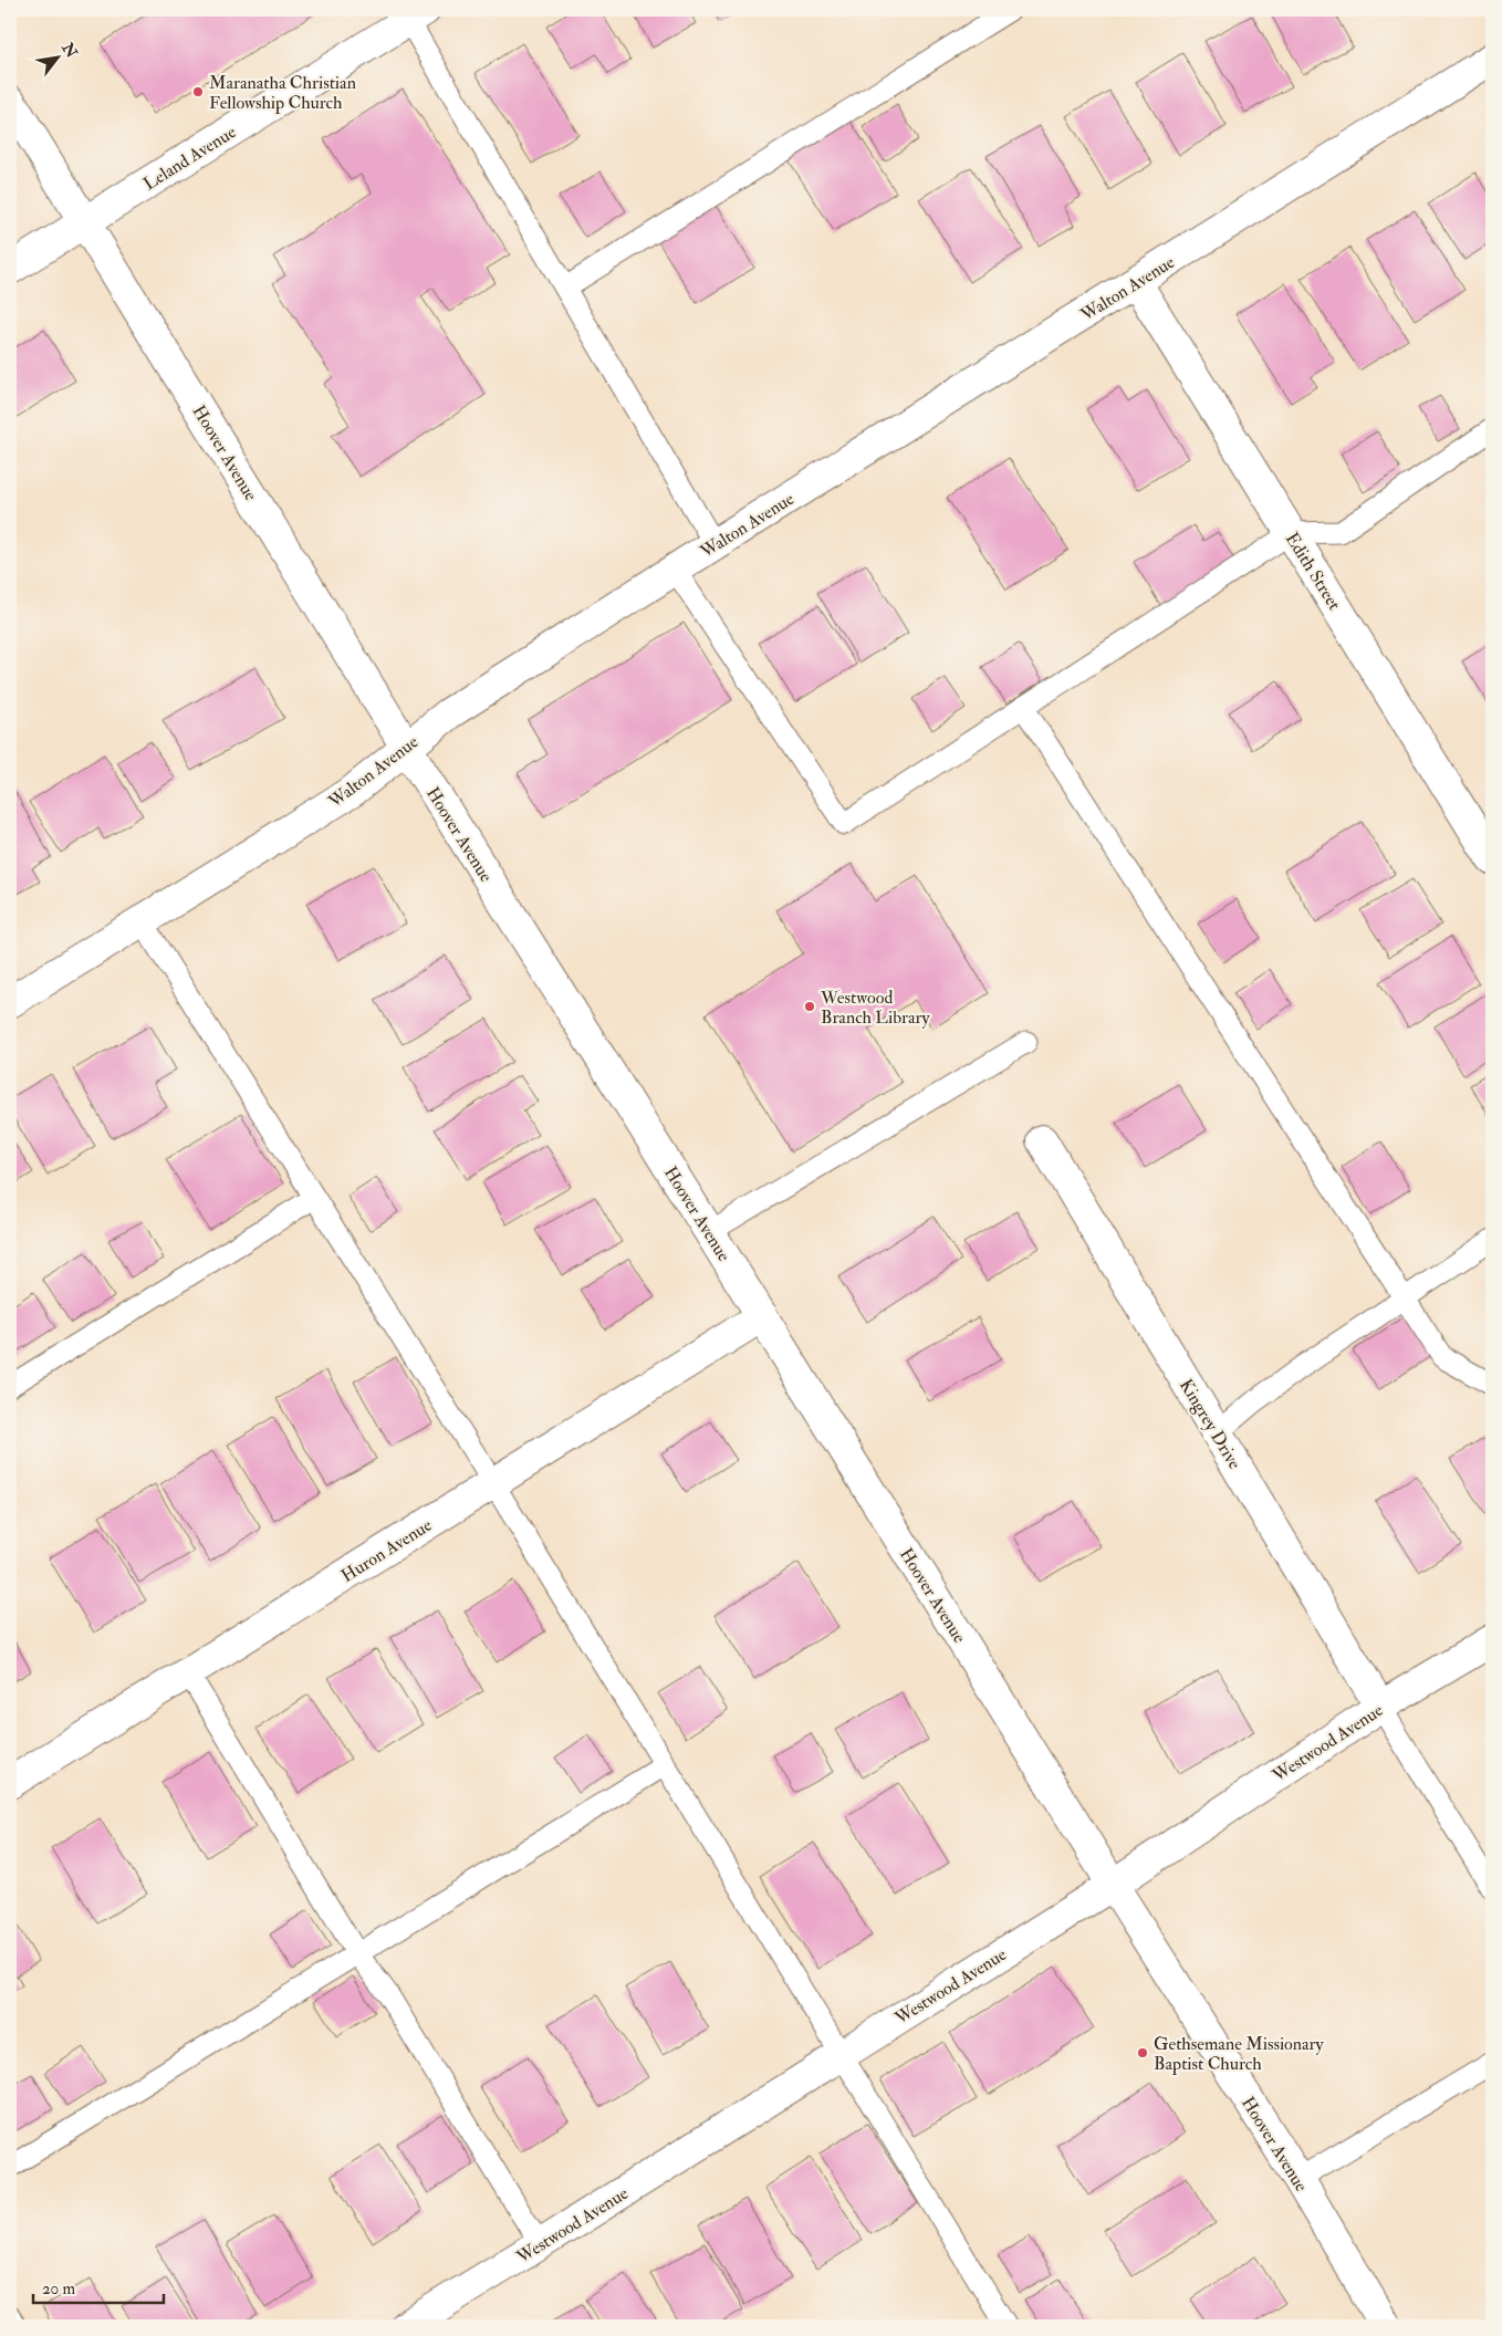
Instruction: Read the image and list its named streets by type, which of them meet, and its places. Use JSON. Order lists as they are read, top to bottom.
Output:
{
  "streets": {
    "street": [
      "Leland Avenue",
      "Walton Avenue",
      "Hoover Avenue",
      "Edith Street",
      "Kingrey Drive",
      "Huron Avenue",
      "Westwood Avenue"
    ]
  },
  "crossings": [
    ["Leland Avenue", "Hoover Avenue"],
    ["Walton Avenue", "Hoover Avenue"],
    ["Walton Avenue", "Edith Street"],
    ["Hoover Avenue", "Huron Avenue"],
    ["Hoover Avenue", "Westwood Avenue"],
    ["Kingrey Drive", "Westwood Avenue"]
  ],
  "places": ["Maranatha Christian Fellowship Church", "Westwood Branch Library", "Gethsemane Missionary Baptist Church"],
  "scale_bar": "20 m",
  "north": "top right"
}
